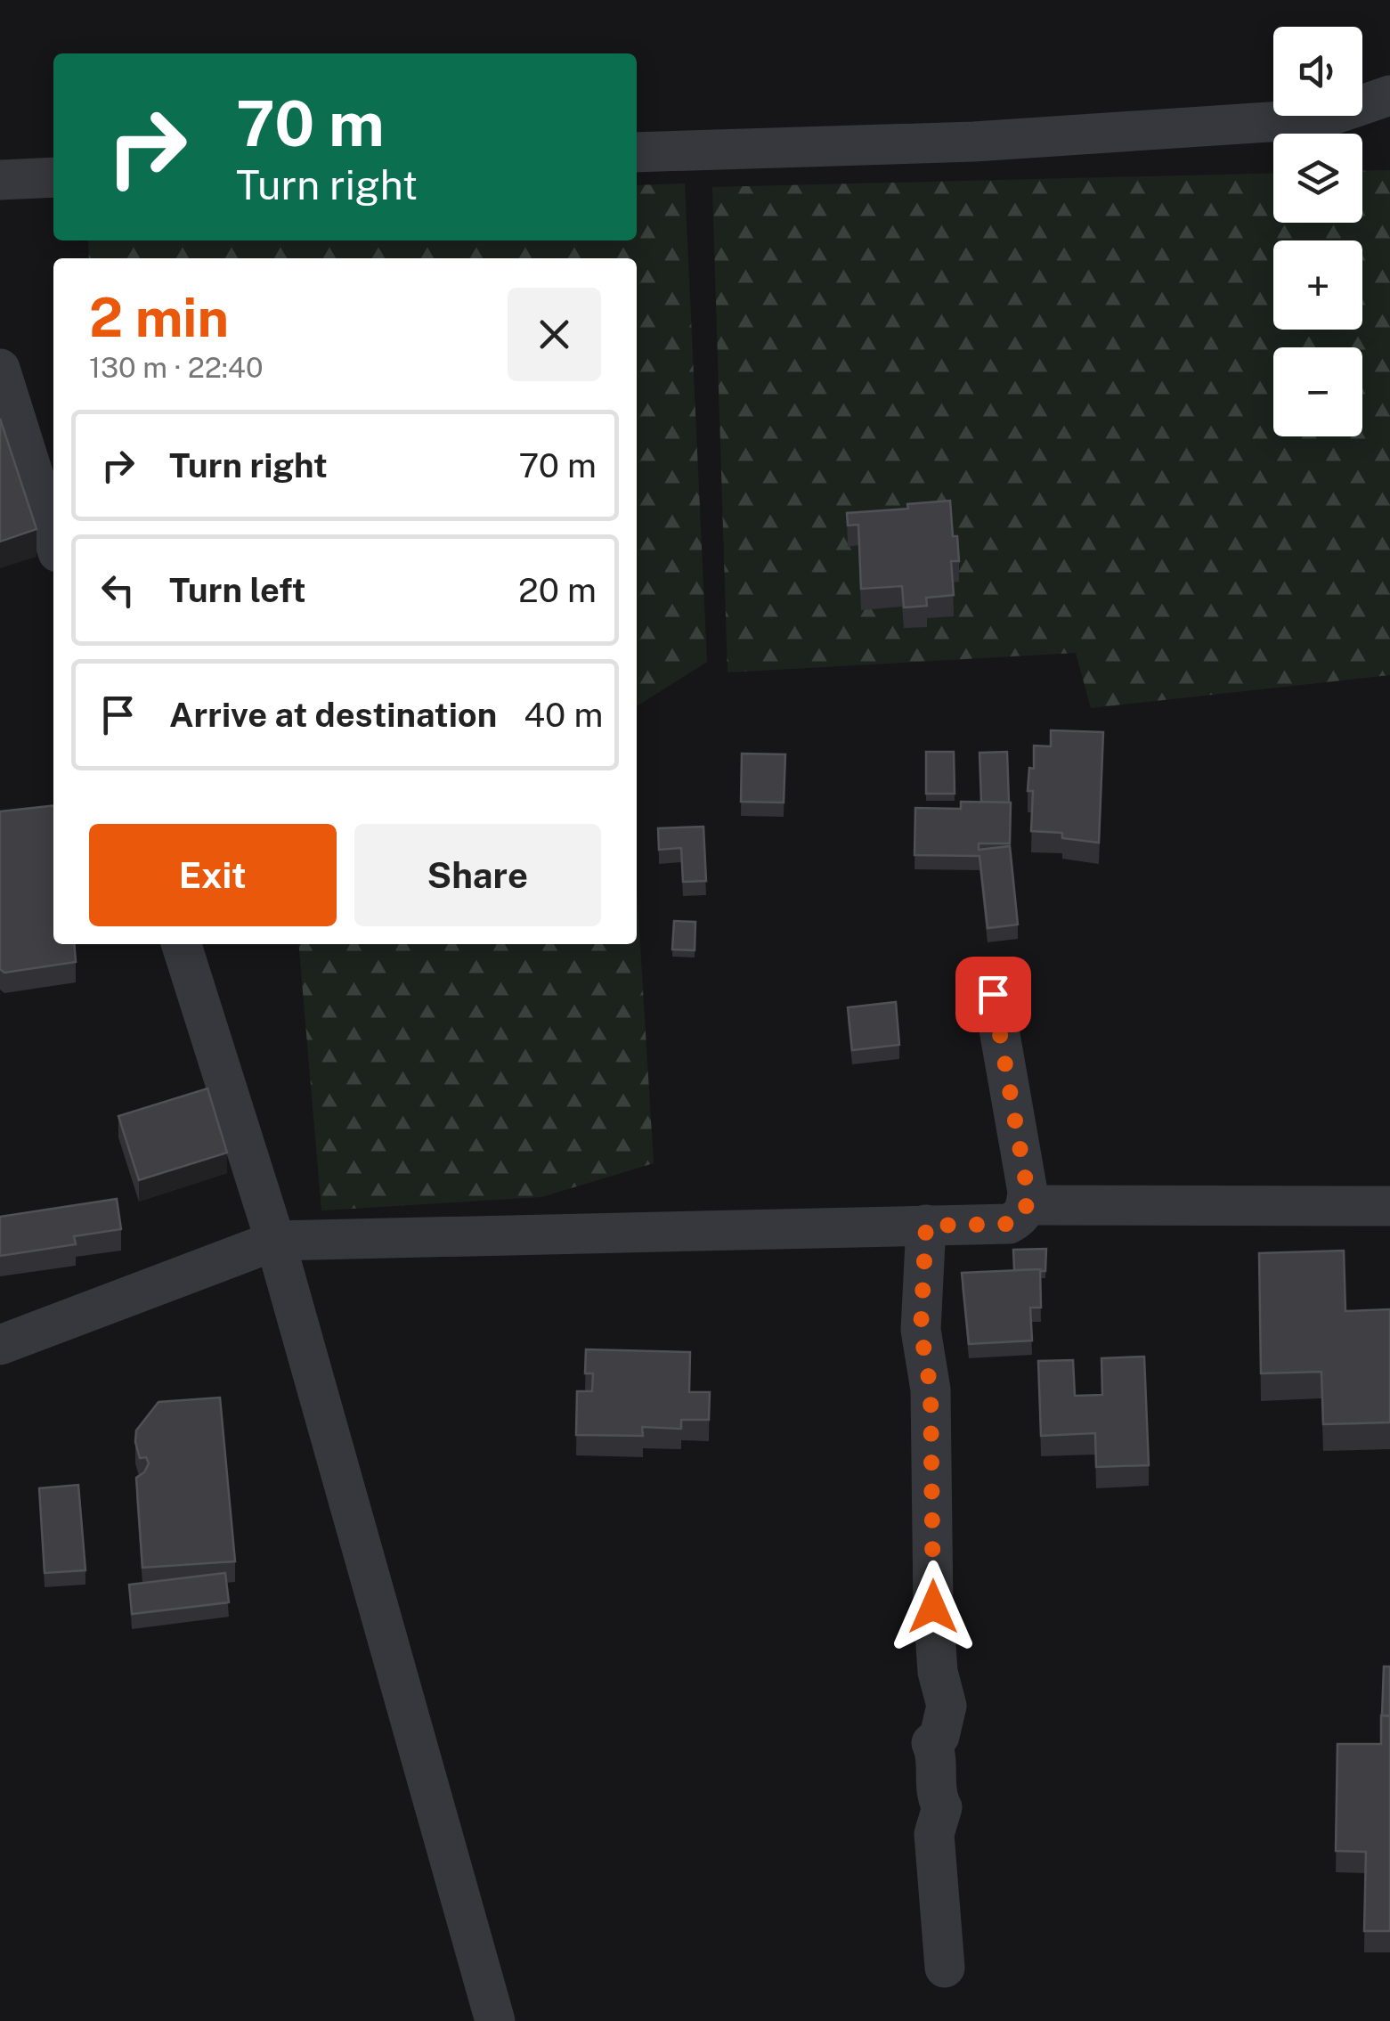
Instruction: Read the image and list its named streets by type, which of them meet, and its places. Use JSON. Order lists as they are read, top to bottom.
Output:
{
  "page": {
    "map_buttons": ["+", "−"],
    "turn": ["70 m", "Turn right"],
    "heading": ["2 min", "130 m · 22:40"],
    "list": [
      {
        "name": "Turn right",
        "value": "70 m"
      },
      {
        "name": "Turn left",
        "value": "20 m"
      },
      {
        "name": "Arrive at destination",
        "value": "40 m"
      }
    ],
    "buttons": ["Exit", "Share"]
  }
}
